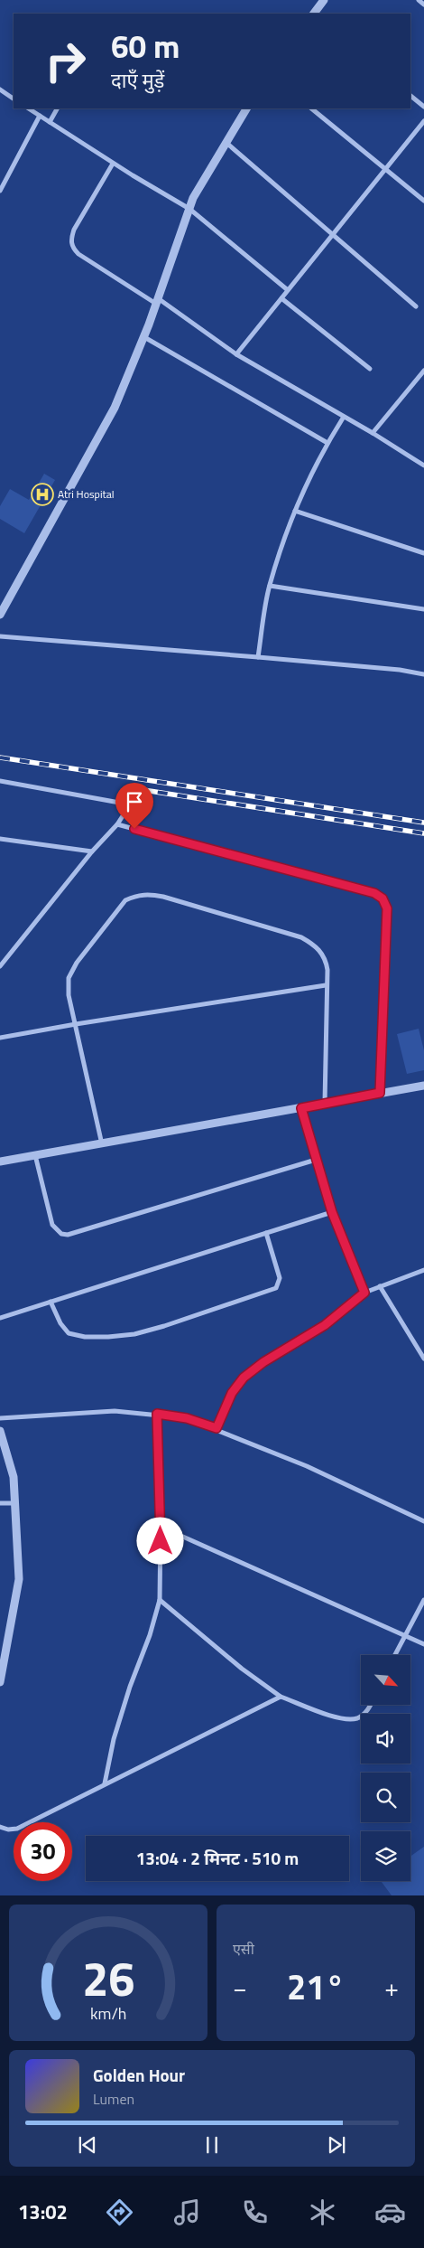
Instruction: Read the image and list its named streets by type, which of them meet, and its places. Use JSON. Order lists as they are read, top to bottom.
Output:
{
  "places": {
    "hospital": ["Atri Hospital"]
  },
  "north": "bottom right",
  "page": {
    "turn": ["60 m", "दाएँ मुड़ें"],
    "limit": "30",
    "trip": "13:04 · 2 मिनट · 510 m",
    "tile": "एसी",
    "heat": ["−", "21°", "+"],
    "song": ["Golden Hour", "Lumen"],
    "tabs": "13:02",
    "gauge": ["26", "km/h"]
  }
}
